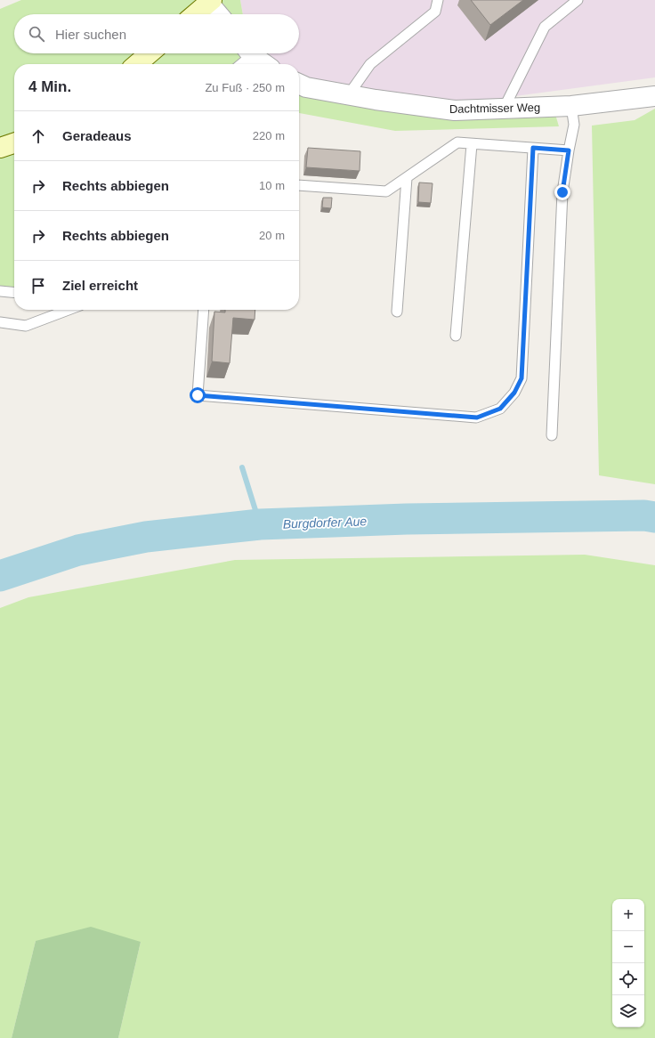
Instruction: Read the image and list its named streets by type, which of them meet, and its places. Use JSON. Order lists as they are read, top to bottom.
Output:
{
  "streets": {
    "street": ["Dachtmisser Weg"]
  },
  "water": ["Burgdorfer Aue"],
  "page": {
    "search": "Hier suchen",
    "heading": ["4 Min.", "Zu Fuß · 250 m"],
    "list": [
      ["Geradeaus", "220 m"],
      ["Rechts abbiegen", "10 m"],
      ["Rechts abbiegen", "20 m"],
      "Ziel erreicht"
    ],
    "map_buttons": ["+", "−"]
  }
}
